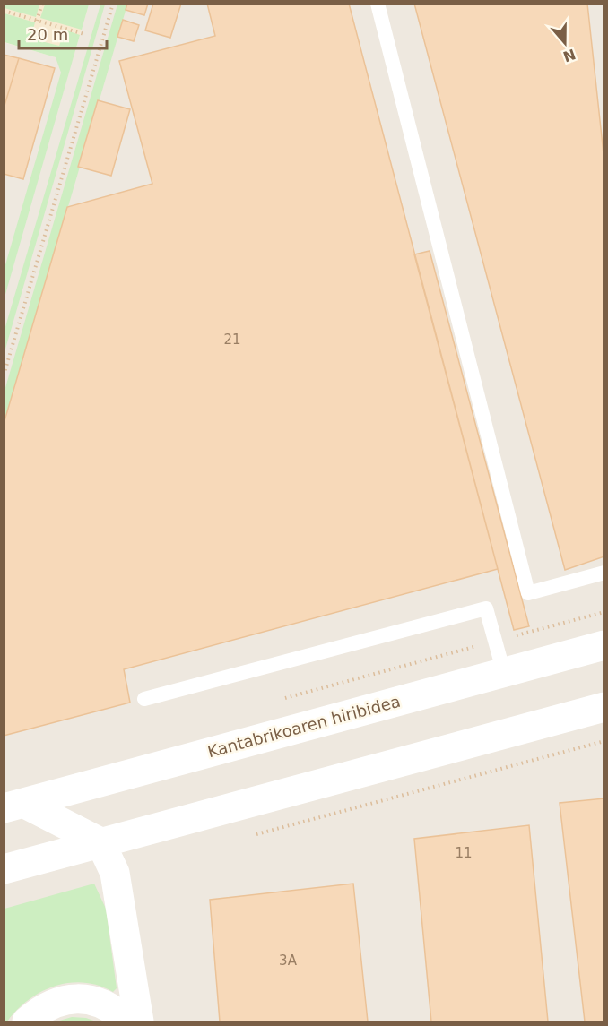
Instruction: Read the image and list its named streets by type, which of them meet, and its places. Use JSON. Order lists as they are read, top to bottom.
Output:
{
  "streets": {
    "main road": ["Kantabrikoaren hiribidea"]
  },
  "house_numbers": ["21", "11", "3A"],
  "scale_bar": "20 m",
  "north": "bottom"
}
